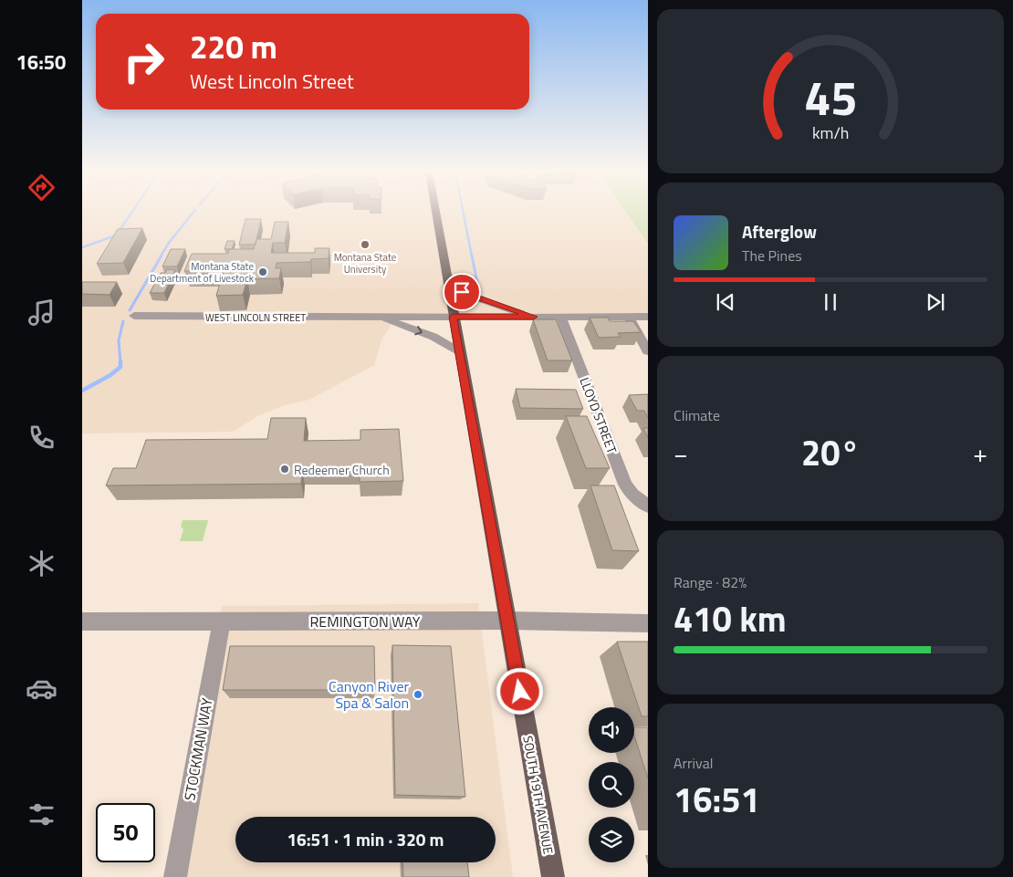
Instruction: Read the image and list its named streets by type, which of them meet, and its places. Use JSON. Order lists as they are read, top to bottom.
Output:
{
  "streets": {
    "main road": ["SOUTH 19TH AVENUE"],
    "street": [
      "WEST LINCOLN STREET",
      "LLOYD STREET",
      "REMINGTON WAY",
      "STOCKMAN WAY"
    ]
  },
  "crossings": [
    ["WEST LINCOLN STREET", "LLOYD STREET"],
    ["WEST LINCOLN STREET", "SOUTH 19TH AVENUE"],
    ["REMINGTON WAY", "STOCKMAN WAY"],
    ["REMINGTON WAY", "SOUTH 19TH AVENUE"]
  ],
  "places": [
    "Montana State University",
    "Montana State Department of Livestock",
    "Redeemer Church",
    "Canyon River Spa & Salon"
  ],
  "page": {
    "tabs": "16:50",
    "turn": ["220 m", "West Lincoln Street"],
    "song": ["Afterglow", "The Pines"],
    "tile": [
      "Climate",
      ["Range · 82%", "410 km"],
      ["Arrival", "16:51"]
    ],
    "heat": ["−", "20°", "+"],
    "limit": "50",
    "trip": "16:51 · 1 min · 320 m",
    "gauge": ["45", "km/h"]
  }
}
